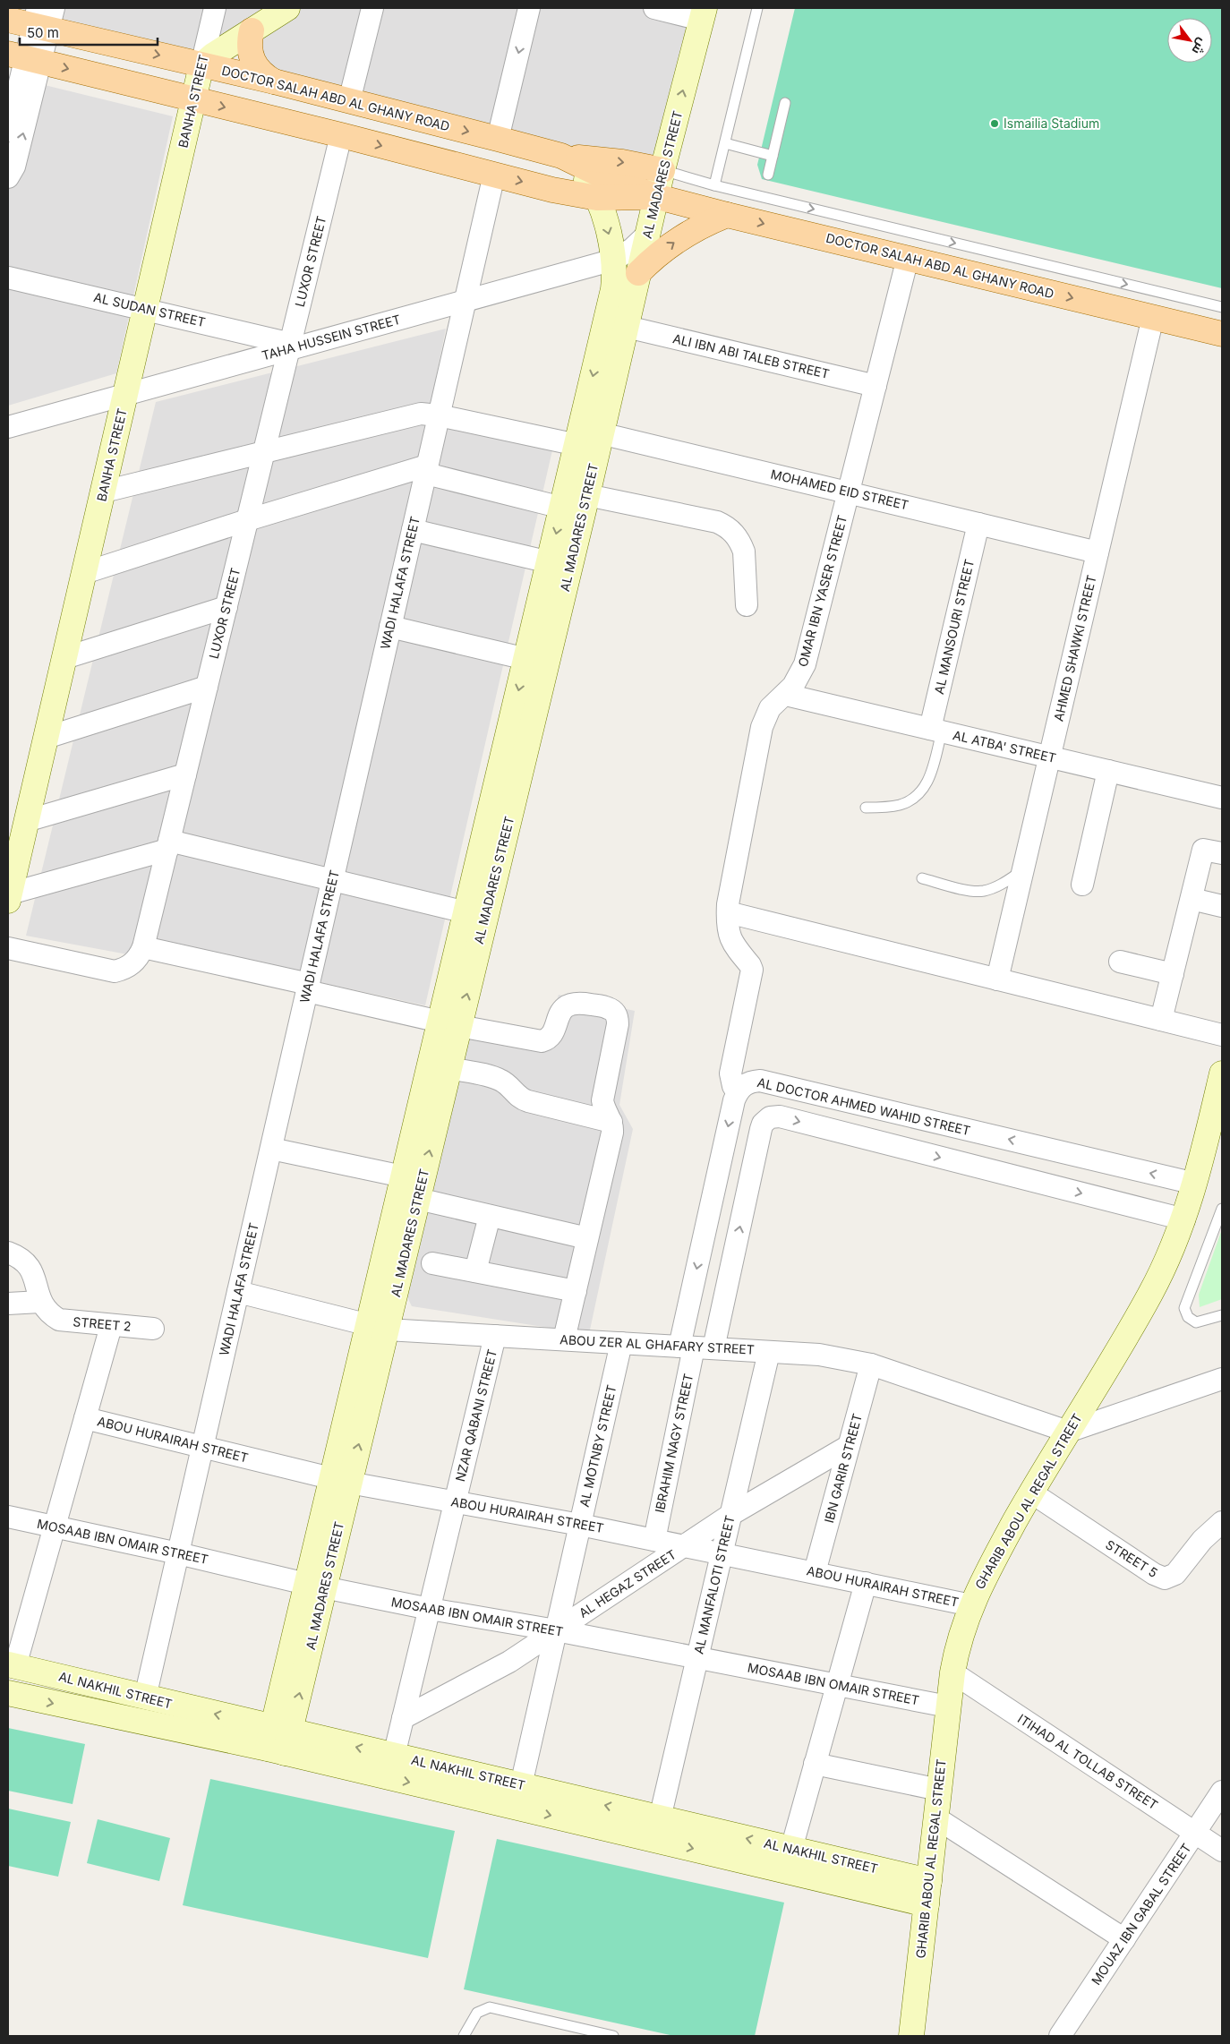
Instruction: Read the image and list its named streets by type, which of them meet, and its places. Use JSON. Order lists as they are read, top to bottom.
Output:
{
  "streets": {
    "main road": [
      "DOCTOR SALAH ABD AL GHANY ROAD",
      "BANHA STREET",
      "AL MADARES STREET",
      "GHARIB ABOU AL REGAL STREET",
      "AL NAKHIL STREET"
    ],
    "street": [
      "LUXOR STREET",
      "AL SUDAN STREET",
      "TAHA HUSSEIN STREET",
      "ALI IBN ABI TALEB STREET",
      "MOHAMED EID STREET",
      "WADI HALAFA STREET",
      "OMAR IBN YASER STREET",
      "AL MANSOURI STREET",
      "AHMED SHAWKI STREET",
      "AL ATBA' STREET",
      "AL DOCTOR AHMED WAHID STREET",
      "STREET 2",
      "ABOU ZER AL GHAFARY STREET",
      "NZAR QABANI STREET",
      "ABOU HURAIRAH STREET",
      "IBRAHIM NAGY STREET",
      "AL MOTNBY STREET",
      "IBN GARIR STREET",
      "MOSAAB IBN OMAIR STREET",
      "STREET 5",
      "AL HEGAZ STREET",
      "AL MANFALOTI STREET",
      "ITIHAD AL TOLLAB STREET",
      "MOUAZ IBN GABAL STREET"
    ]
  },
  "crossings": [
    ["DOCTOR SALAH ABD AL GHANY ROAD", "BANHA STREET"],
    ["DOCTOR SALAH ABD AL GHANY ROAD", "AL MADARES STREET"],
    ["DOCTOR SALAH ABD AL GHANY ROAD", "LUXOR STREET"],
    ["DOCTOR SALAH ABD AL GHANY ROAD", "WADI HALAFA STREET"],
    ["DOCTOR SALAH ABD AL GHANY ROAD", "OMAR IBN YASER STREET"],
    ["DOCTOR SALAH ABD AL GHANY ROAD", "AHMED SHAWKI STREET"],
    ["BANHA STREET", "AL SUDAN STREET"],
    ["BANHA STREET", "TAHA HUSSEIN STREET"],
    ["BANHA STREET", "MOHAMED EID STREET"],
    ["AL MADARES STREET", "TAHA HUSSEIN STREET"],
    ["AL MADARES STREET", "ALI IBN ABI TALEB STREET"],
    ["AL MADARES STREET", "MOHAMED EID STREET"],
    ["AL MADARES STREET", "ABOU ZER AL GHAFARY STREET"],
    ["AL MADARES STREET", "ABOU HURAIRAH STREET"],
    ["AL MADARES STREET", "MOSAAB IBN OMAIR STREET"],
    ["AL MADARES STREET", "AL NAKHIL STREET"],
    ["LUXOR STREET", "AL SUDAN STREET"],
    ["LUXOR STREET", "TAHA HUSSEIN STREET"],
    ["LUXOR STREET", "MOHAMED EID STREET"],
    ["AL SUDAN STREET", "TAHA HUSSEIN STREET"],
    ["TAHA HUSSEIN STREET", "WADI HALAFA STREET"],
    ["ALI IBN ABI TALEB STREET", "OMAR IBN YASER STREET"],
    ["MOHAMED EID STREET", "WADI HALAFA STREET"],
    ["MOHAMED EID STREET", "OMAR IBN YASER STREET"],
    ["MOHAMED EID STREET", "AL MANSOURI STREET"],
    ["MOHAMED EID STREET", "AHMED SHAWKI STREET"],
    ["WADI HALAFA STREET", "ABOU ZER AL GHAFARY STREET"],
    ["WADI HALAFA STREET", "ABOU HURAIRAH STREET"],
    ["WADI HALAFA STREET", "MOSAAB IBN OMAIR STREET"],
    ["WADI HALAFA STREET", "AL NAKHIL STREET"],
    ["OMAR IBN YASER STREET", "AL ATBA' STREET"],
    ["OMAR IBN YASER STREET", "AL DOCTOR AHMED WAHID STREET"],
    ["AL MANSOURI STREET", "AL ATBA' STREET"],
    ["AHMED SHAWKI STREET", "AL ATBA' STREET"],
    ["AL DOCTOR AHMED WAHID STREET", "GHARIB ABOU AL REGAL STREET"],
    ["ABOU ZER AL GHAFARY STREET", "NZAR QABANI STREET"],
    ["ABOU ZER AL GHAFARY STREET", "IBRAHIM NAGY STREET"],
    ["ABOU ZER AL GHAFARY STREET", "AL MOTNBY STREET"],
    ["ABOU ZER AL GHAFARY STREET", "IBN GARIR STREET"],
    ["ABOU ZER AL GHAFARY STREET", "GHARIB ABOU AL REGAL STREET"],
    ["ABOU ZER AL GHAFARY STREET", "AL MANFALOTI STREET"],
    ["NZAR QABANI STREET", "ABOU HURAIRAH STREET"],
    ["NZAR QABANI STREET", "MOSAAB IBN OMAIR STREET"],
    ["NZAR QABANI STREET", "AL HEGAZ STREET"],
    ["NZAR QABANI STREET", "AL NAKHIL STREET"],
    ["ABOU HURAIRAH STREET", "IBRAHIM NAGY STREET"],
    ["ABOU HURAIRAH STREET", "AL MOTNBY STREET"],
    ["ABOU HURAIRAH STREET", "IBN GARIR STREET"],
    ["ABOU HURAIRAH STREET", "GHARIB ABOU AL REGAL STREET"],
    ["ABOU HURAIRAH STREET", "AL HEGAZ STREET"],
    ["ABOU HURAIRAH STREET", "AL MANFALOTI STREET"],
    ["AL MOTNBY STREET", "MOSAAB IBN OMAIR STREET"],
    ["AL MOTNBY STREET", "AL HEGAZ STREET"],
    ["AL MOTNBY STREET", "AL NAKHIL STREET"],
    ["IBN GARIR STREET", "AL HEGAZ STREET"],
    ["GHARIB ABOU AL REGAL STREET", "MOSAAB IBN OMAIR STREET"],
    ["GHARIB ABOU AL REGAL STREET", "STREET 5"],
    ["GHARIB ABOU AL REGAL STREET", "AL NAKHIL STREET"],
    ["GHARIB ABOU AL REGAL STREET", "ITIHAD AL TOLLAB STREET"],
    ["MOSAAB IBN OMAIR STREET", "AL HEGAZ STREET"],
    ["MOSAAB IBN OMAIR STREET", "AL MANFALOTI STREET"],
    ["AL HEGAZ STREET", "AL MANFALOTI STREET"],
    ["AL MANFALOTI STREET", "AL NAKHIL STREET"],
    ["ITIHAD AL TOLLAB STREET", "MOUAZ IBN GABAL STREET"]
  ],
  "one_way": ["DOCTOR SALAH ABD AL GHANY ROAD"],
  "places": ["Ismailia Stadium"],
  "scale_bar": "50 m",
  "north": "bottom right"
}
